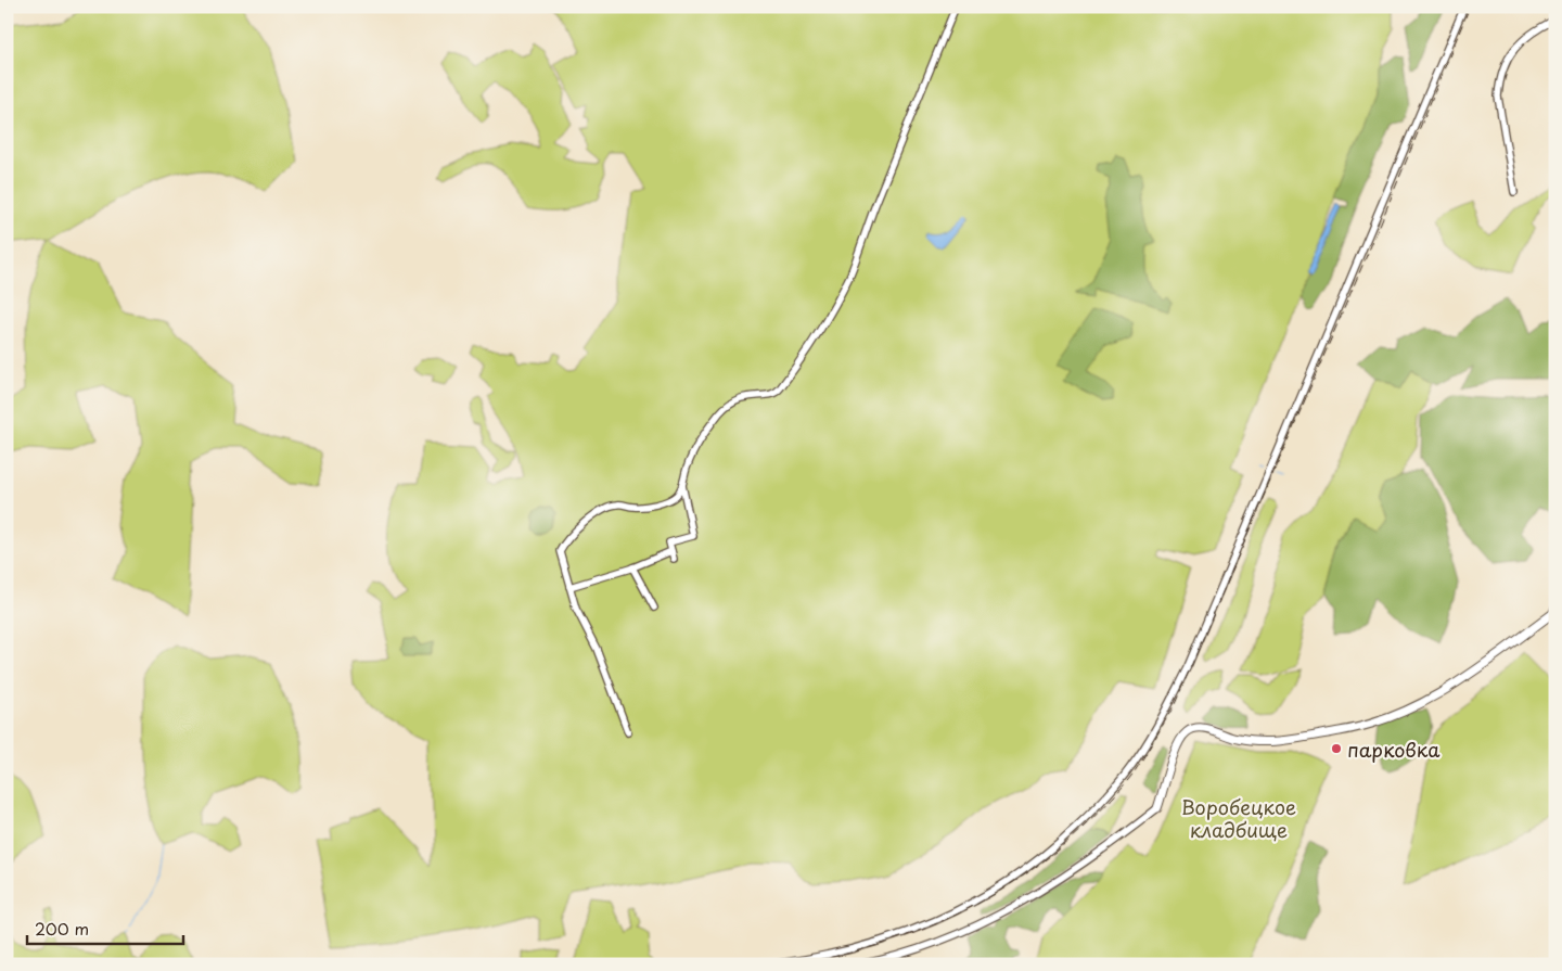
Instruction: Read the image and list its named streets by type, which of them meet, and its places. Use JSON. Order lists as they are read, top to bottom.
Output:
{
  "parks": ["Воробецкое кладбище"],
  "places": ["парковка"],
  "scale_bar": "200 m"
}
